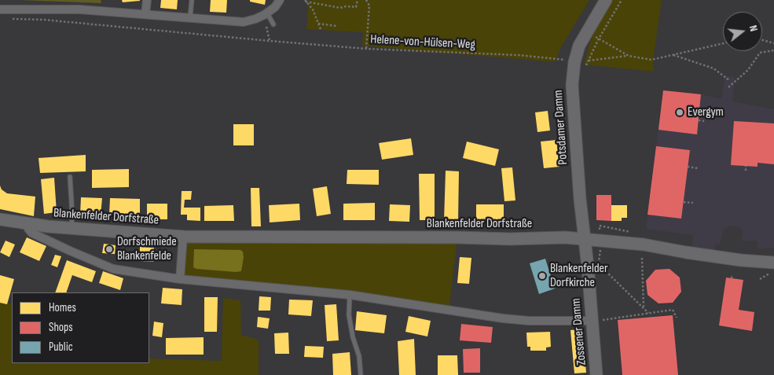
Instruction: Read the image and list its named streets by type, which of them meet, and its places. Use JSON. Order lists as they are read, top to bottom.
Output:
{
  "streets": {
    "main road": ["Potsdamer Damm", "Blankenfelder Dorfstraße", "Zossener Damm"],
    "path": ["Helene-von-Hülsen-Weg"]
  },
  "crossings": [
    ["Helene-von-Hülsen-Weg", "Potsdamer Damm"],
    ["Potsdamer Damm", "Blankenfelder Dorfstraße"],
    ["Potsdamer Damm", "Zossener Damm"],
    ["Blankenfelder Dorfstraße", "Zossener Damm"]
  ],
  "places": ["Evergym", "Dorfschmiede Blankenfelde", "Blankenfelder Dorfkirche"],
  "legend": ["Homes", "Shops", "Public"],
  "north": "right"
}
